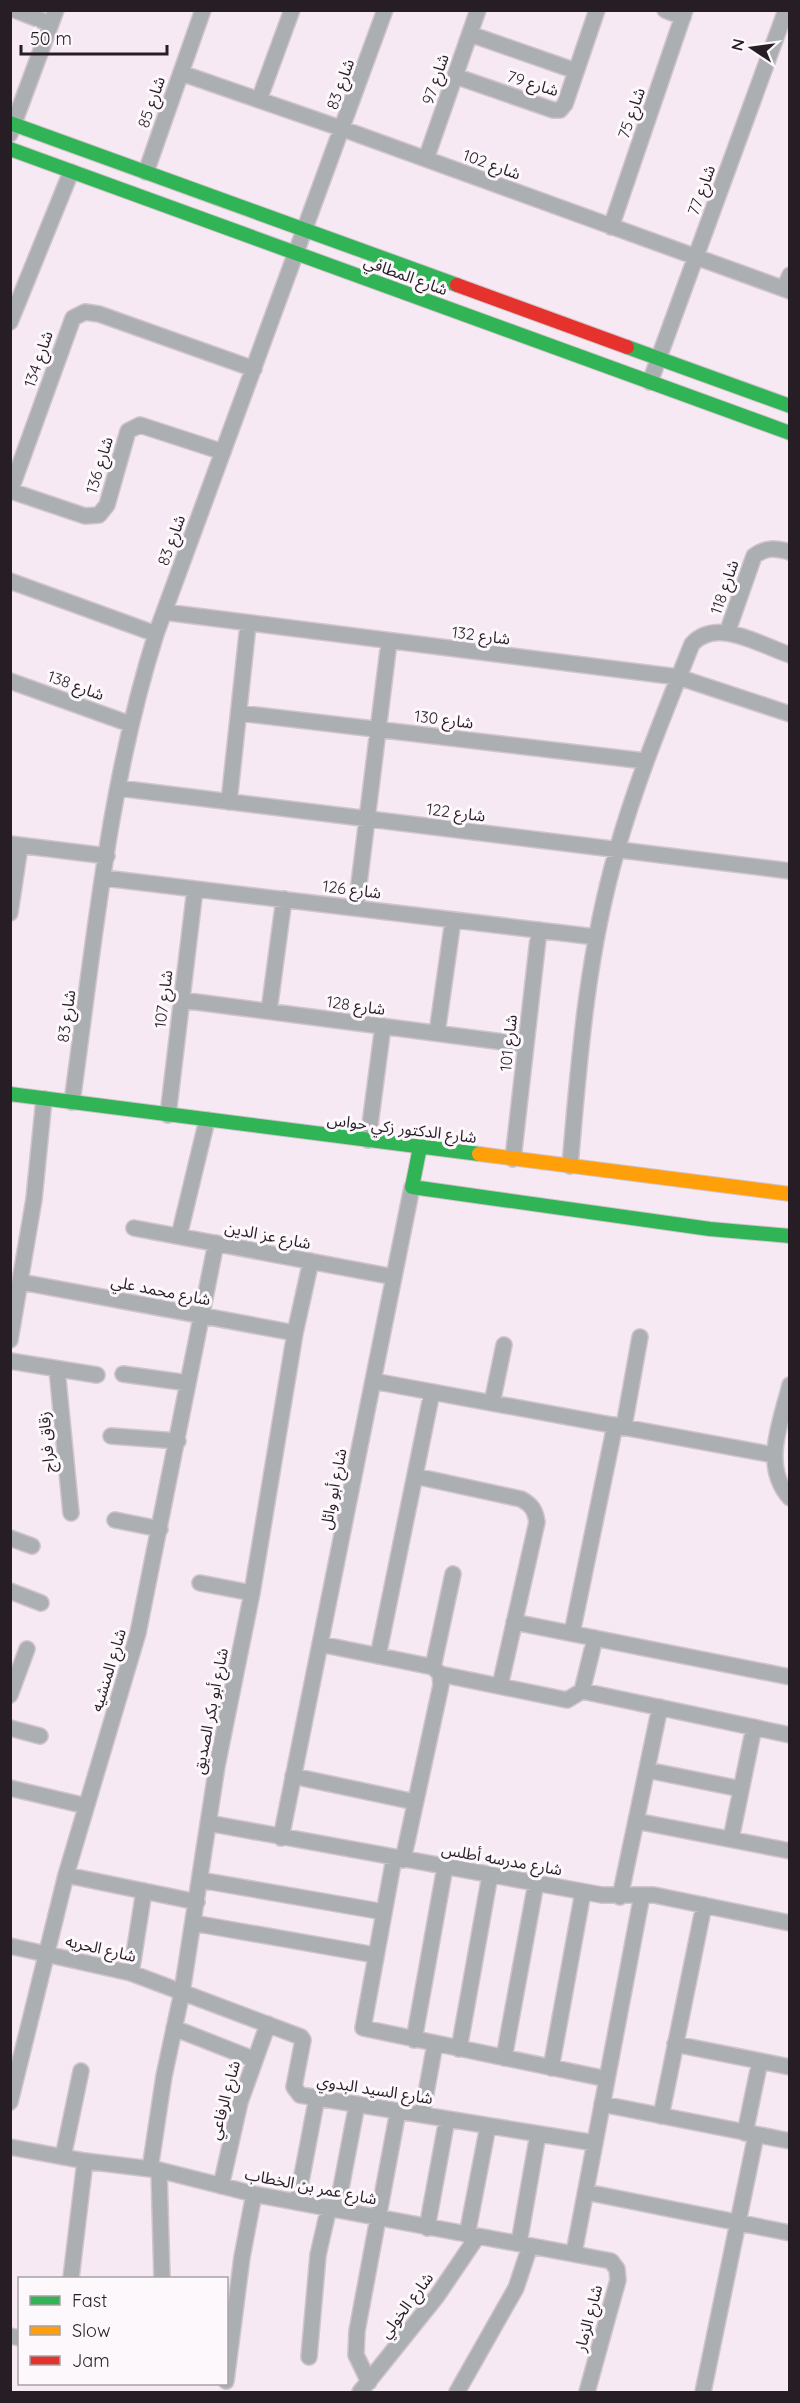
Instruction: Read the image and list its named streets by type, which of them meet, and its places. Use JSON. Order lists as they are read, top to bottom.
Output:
{
  "streets": {
    "street": [
      "شارع 97",
      "شارع 79",
      "شارع 83",
      "شارع 85",
      "شارع 75",
      "شارع 102",
      "شارع 77",
      "شارع المطافي",
      "شارع 134",
      "شارع 136",
      "شارع 118",
      "شارع 132",
      "شارع 138",
      "شارع 130",
      "شارع 122",
      "شارع 126",
      "شارع 107",
      "شارع 128",
      "شارع 101",
      "شارع الدكتور زكي حواس",
      "شارع عز الدين",
      "شارع محمد علي",
      "زقاق فراج",
      "شارع أبو وائل",
      "شارع المنشيه",
      "شارع أبو بكر الصديق",
      "شارع مدرسه أطلس",
      "شارع الحريه",
      "شارع السيد البدوي",
      "شارع الرفاعي",
      "شارع عمر بن الخطاب",
      "شارع الخولي",
      "شارع الزمار"
    ]
  },
  "crossings": [
    ["شارع 97", "شارع 79"],
    ["شارع 97", "شارع 102"],
    ["شارع 83", "شارع 102"],
    ["شارع 83", "شارع المطافي"],
    ["شارع 83", "شارع 134"],
    ["شارع 83", "شارع 136"],
    ["شارع 83", "شارع 132"],
    ["شارع 83", "شارع 138"],
    ["شارع 83", "شارع 122"],
    ["شارع 83", "شارع 126"],
    ["شارع 83", "شارع الدكتور زكي حواس"],
    ["شارع 85", "شارع 102"],
    ["شارع 85", "شارع المطافي"],
    ["شارع 75", "شارع 102"],
    ["شارع 102", "شارع 77"],
    ["شارع 77", "شارع المطافي"],
    ["شارع 134", "شارع 136"],
    ["شارع 126", "شارع 107"],
    ["شارع 126", "شارع 101"],
    ["شارع 107", "شارع 128"],
    ["شارع 107", "شارع الدكتور زكي حواس"],
    ["شارع 128", "شارع 101"],
    ["شارع 101", "شارع الدكتور زكي حواس"],
    ["شارع الدكتور زكي حواس", "شارع أبو وائل"],
    ["شارع عز الدين", "شارع أبو وائل"],
    ["شارع عز الدين", "شارع المنشيه"],
    ["شارع عز الدين", "شارع أبو بكر الصديق"],
    ["شارع محمد علي", "شارع المنشيه"],
    ["شارع محمد علي", "شارع أبو بكر الصديق"],
    ["شارع أبو وائل", "شارع مدرسه أطلس"],
    ["شارع المنشيه", "شارع الحريه"],
    ["شارع أبو بكر الصديق", "شارع مدرسه أطلس"],
    ["شارع أبو بكر الصديق", "شارع الحريه"],
    ["شارع أبو بكر الصديق", "شارع السيد البدوي"],
    ["شارع أبو بكر الصديق", "شارع عمر بن الخطاب"],
    ["شارع الحريه", "شارع السيد البدوي"],
    ["شارع السيد البدوي", "شارع الرفاعي"],
    ["شارع الرفاعي", "شارع عمر بن الخطاب"],
    ["شارع عمر بن الخطاب", "شارع الخولي"],
    ["شارع عمر بن الخطاب", "شارع الزمار"]
  ],
  "legend": ["Fast", "Slow", "Jam"],
  "scale_bar": "50 m",
  "north": "left"
}
